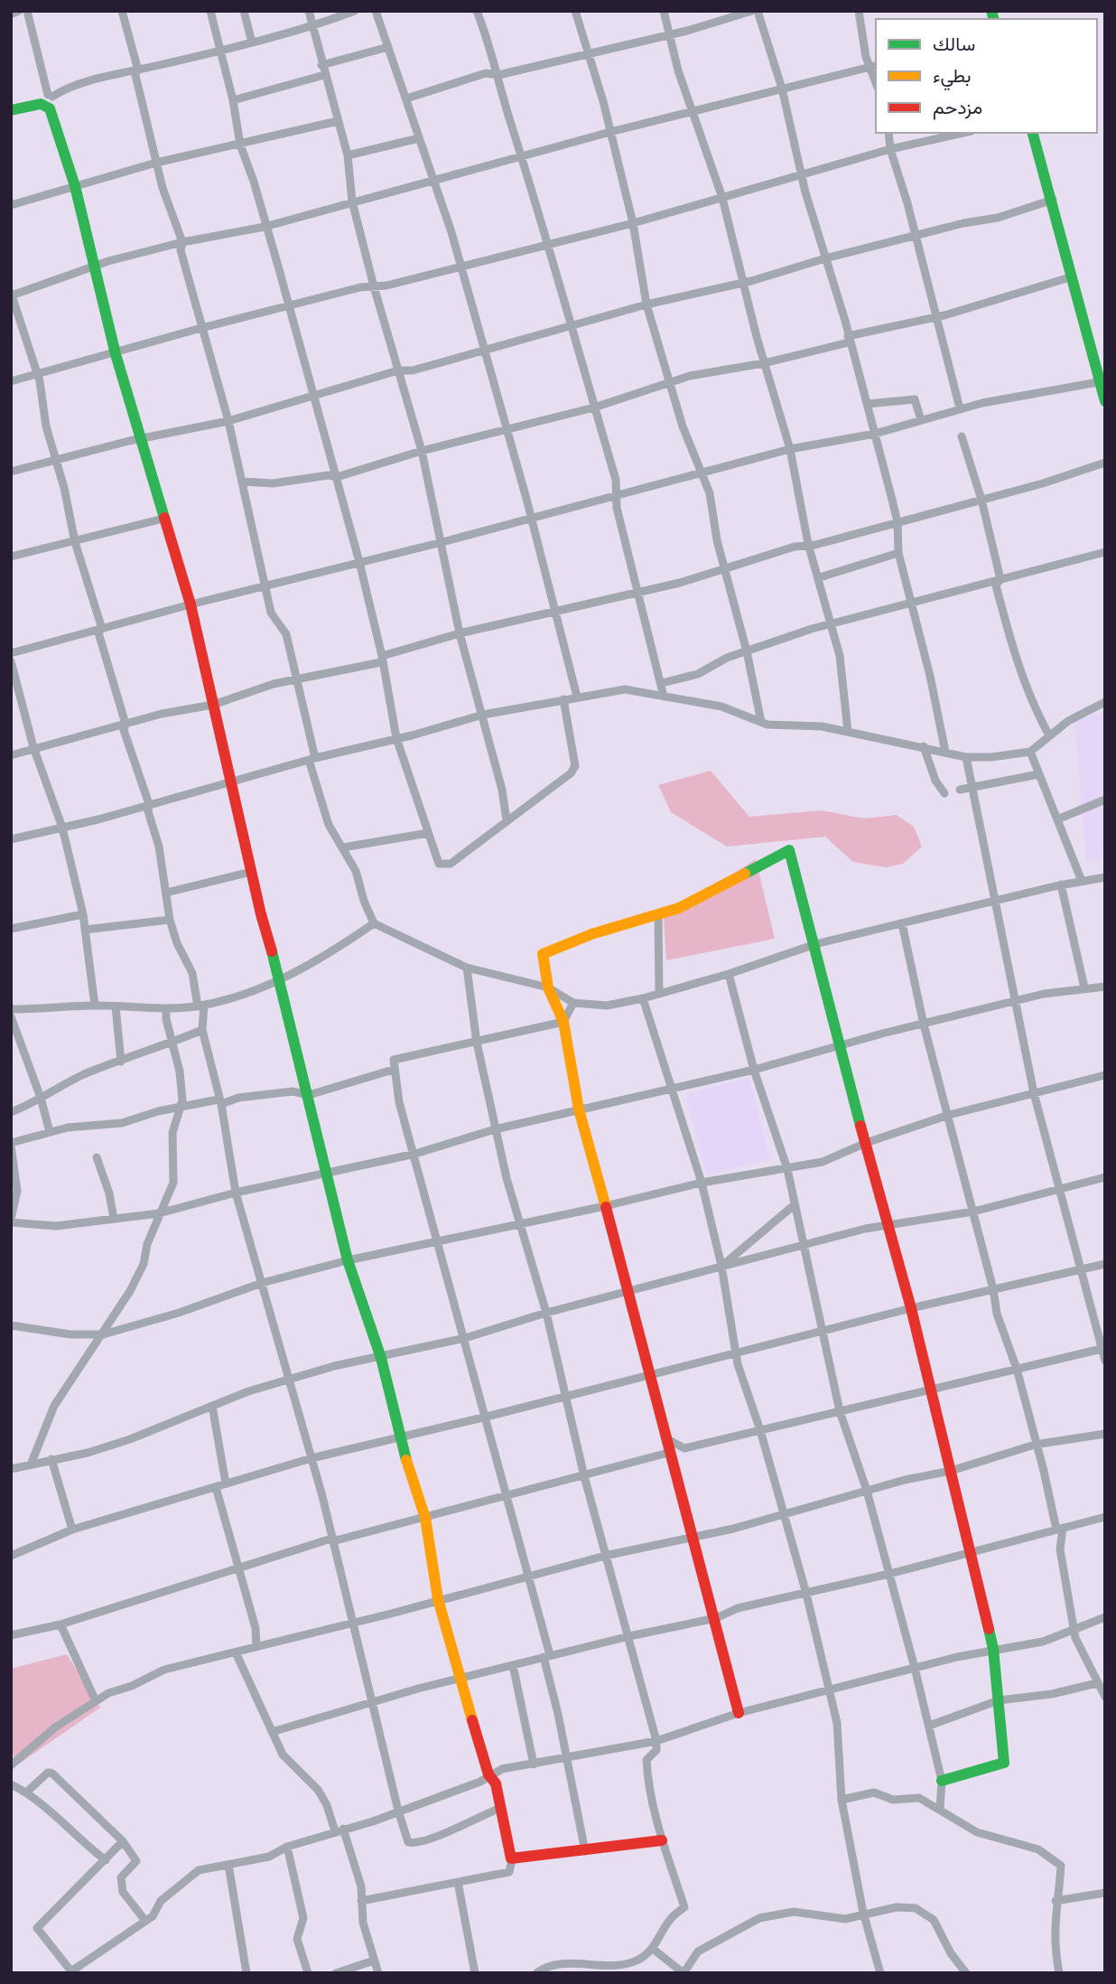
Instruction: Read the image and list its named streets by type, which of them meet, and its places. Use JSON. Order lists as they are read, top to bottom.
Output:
{
  "legend": ["سالك", "بطيء", "مزدحم"]
}
